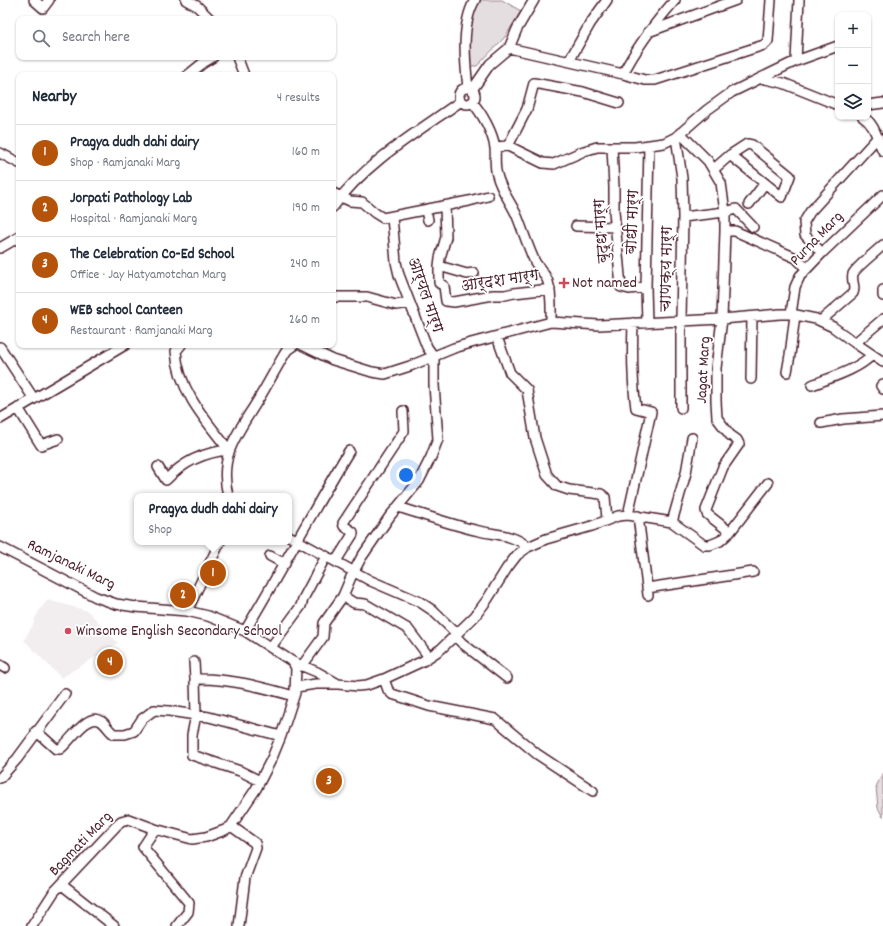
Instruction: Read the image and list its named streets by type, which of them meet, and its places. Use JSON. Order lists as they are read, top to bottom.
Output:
{
  "streets": {
    "street": [
      "बोधी मार्ग",
      "बुद्ध मार्ग",
      "Purna Marg",
      "चाणक्य मार्ग",
      "आर्दश मार्ग",
      "आर्यल मार्ग",
      "Jagat Marg",
      "Ramjanaki Marg",
      "Bagmati Marg"
    ]
  },
  "crossings": [
    ["बोधी मार्ग", "बुद्ध मार्ग"],
    ["चाणक्य मार्ग", "Jagat Marg"],
    ["Jagat Marg", "Ramjanaki Marg"]
  ],
  "places": {
    "health": ["Not named"],
    "other": ["Winsome English Secondary School"]
  },
  "page": {
    "map_buttons": ["+", "−"],
    "search": "Search here",
    "heading": ["Nearby", "4 results"],
    "list": [
      {
        "mark": "1",
        "name": "Pragya dudh dahi dairy",
        "note": "Shop · Ramjanaki Marg",
        "value": "160 m"
      },
      {
        "mark": "2",
        "name": "Jorpati Pathology Lab",
        "note": "Hospital · Ramjanaki Marg",
        "value": "190 m"
      },
      {
        "mark": "3",
        "name": "The Celebration Co-Ed School",
        "note": "Office · Jay Hatyamotchan Marg",
        "value": "240 m"
      },
      {
        "mark": "4",
        "name": "WEB school Canteen",
        "note": "Restaurant · Ramjanaki Marg",
        "value": "260 m"
      }
    ],
    "popup": ["Pragya dudh dahi dairy", "Shop"],
    "pins": [
      "1",
      "2",
      "4",
      "3"
    ]
  }
}
